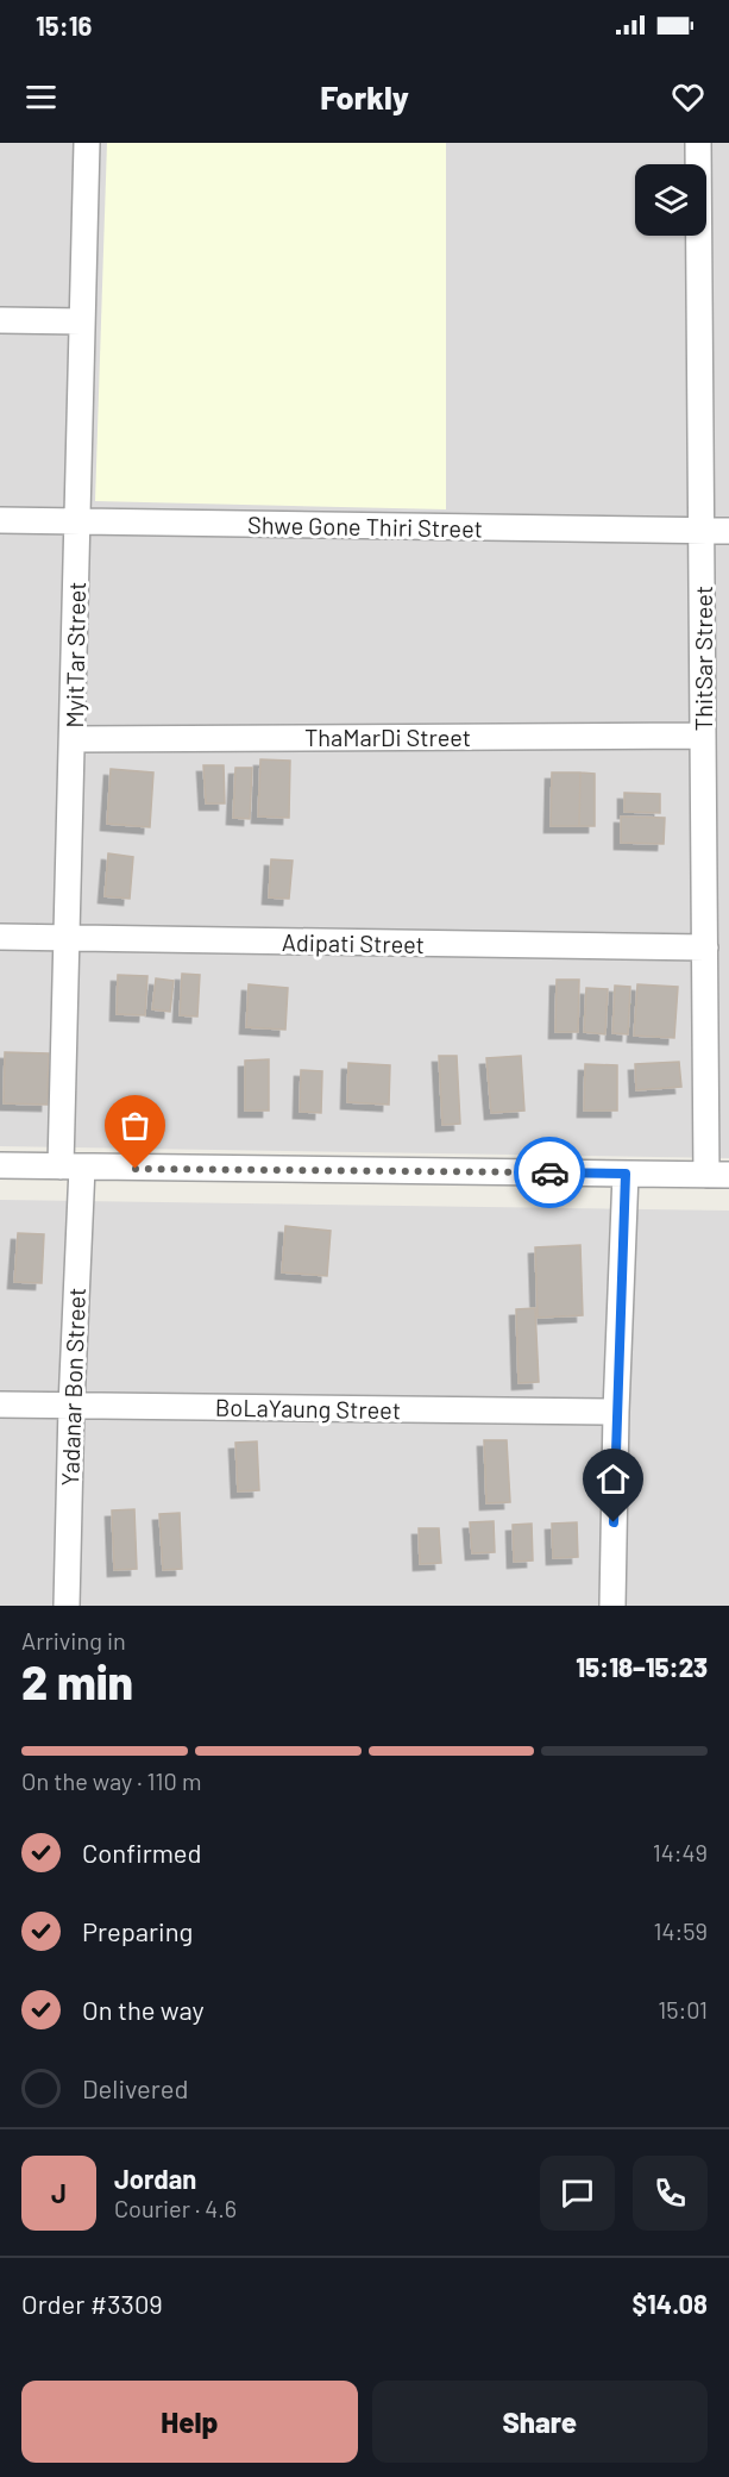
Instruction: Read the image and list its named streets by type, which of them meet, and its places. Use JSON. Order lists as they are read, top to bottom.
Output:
{
  "streets": {
    "street": [
      "Shwe Gone Thiri Street",
      "MyitTar Street",
      "ThitSar Street",
      "ThaMarDi Street",
      "Adipati Street",
      "Yadanar Bon Street",
      "BoLaYaung Street"
    ]
  },
  "crossings": [
    ["Shwe Gone Thiri Street", "MyitTar Street"],
    ["Shwe Gone Thiri Street", "ThitSar Street"],
    ["MyitTar Street", "ThaMarDi Street"],
    ["MyitTar Street", "Adipati Street"],
    ["MyitTar Street", "Yadanar Bon Street"],
    ["ThitSar Street", "ThaMarDi Street"],
    ["ThitSar Street", "Adipati Street"],
    ["Yadanar Bon Street", "BoLaYaung Street"]
  ],
  "page": {
    "status": "15:16",
    "header": "Forkly",
    "heading": ["2 min", "Arriving in", "15:18–15:23"],
    "panel": [
      "Jordan",
      "Courier · 4.6",
      "Order #3309",
      "$14.08"
    ],
    "bar": "On the way · 110 m",
    "list": [
      ["Confirmed", "14:49"],
      ["Preparing", "14:59"],
      ["On the way", "15:01"],
      "Delivered"
    ],
    "round": "J",
    "buttons": ["Help", "Share"]
  }
}
